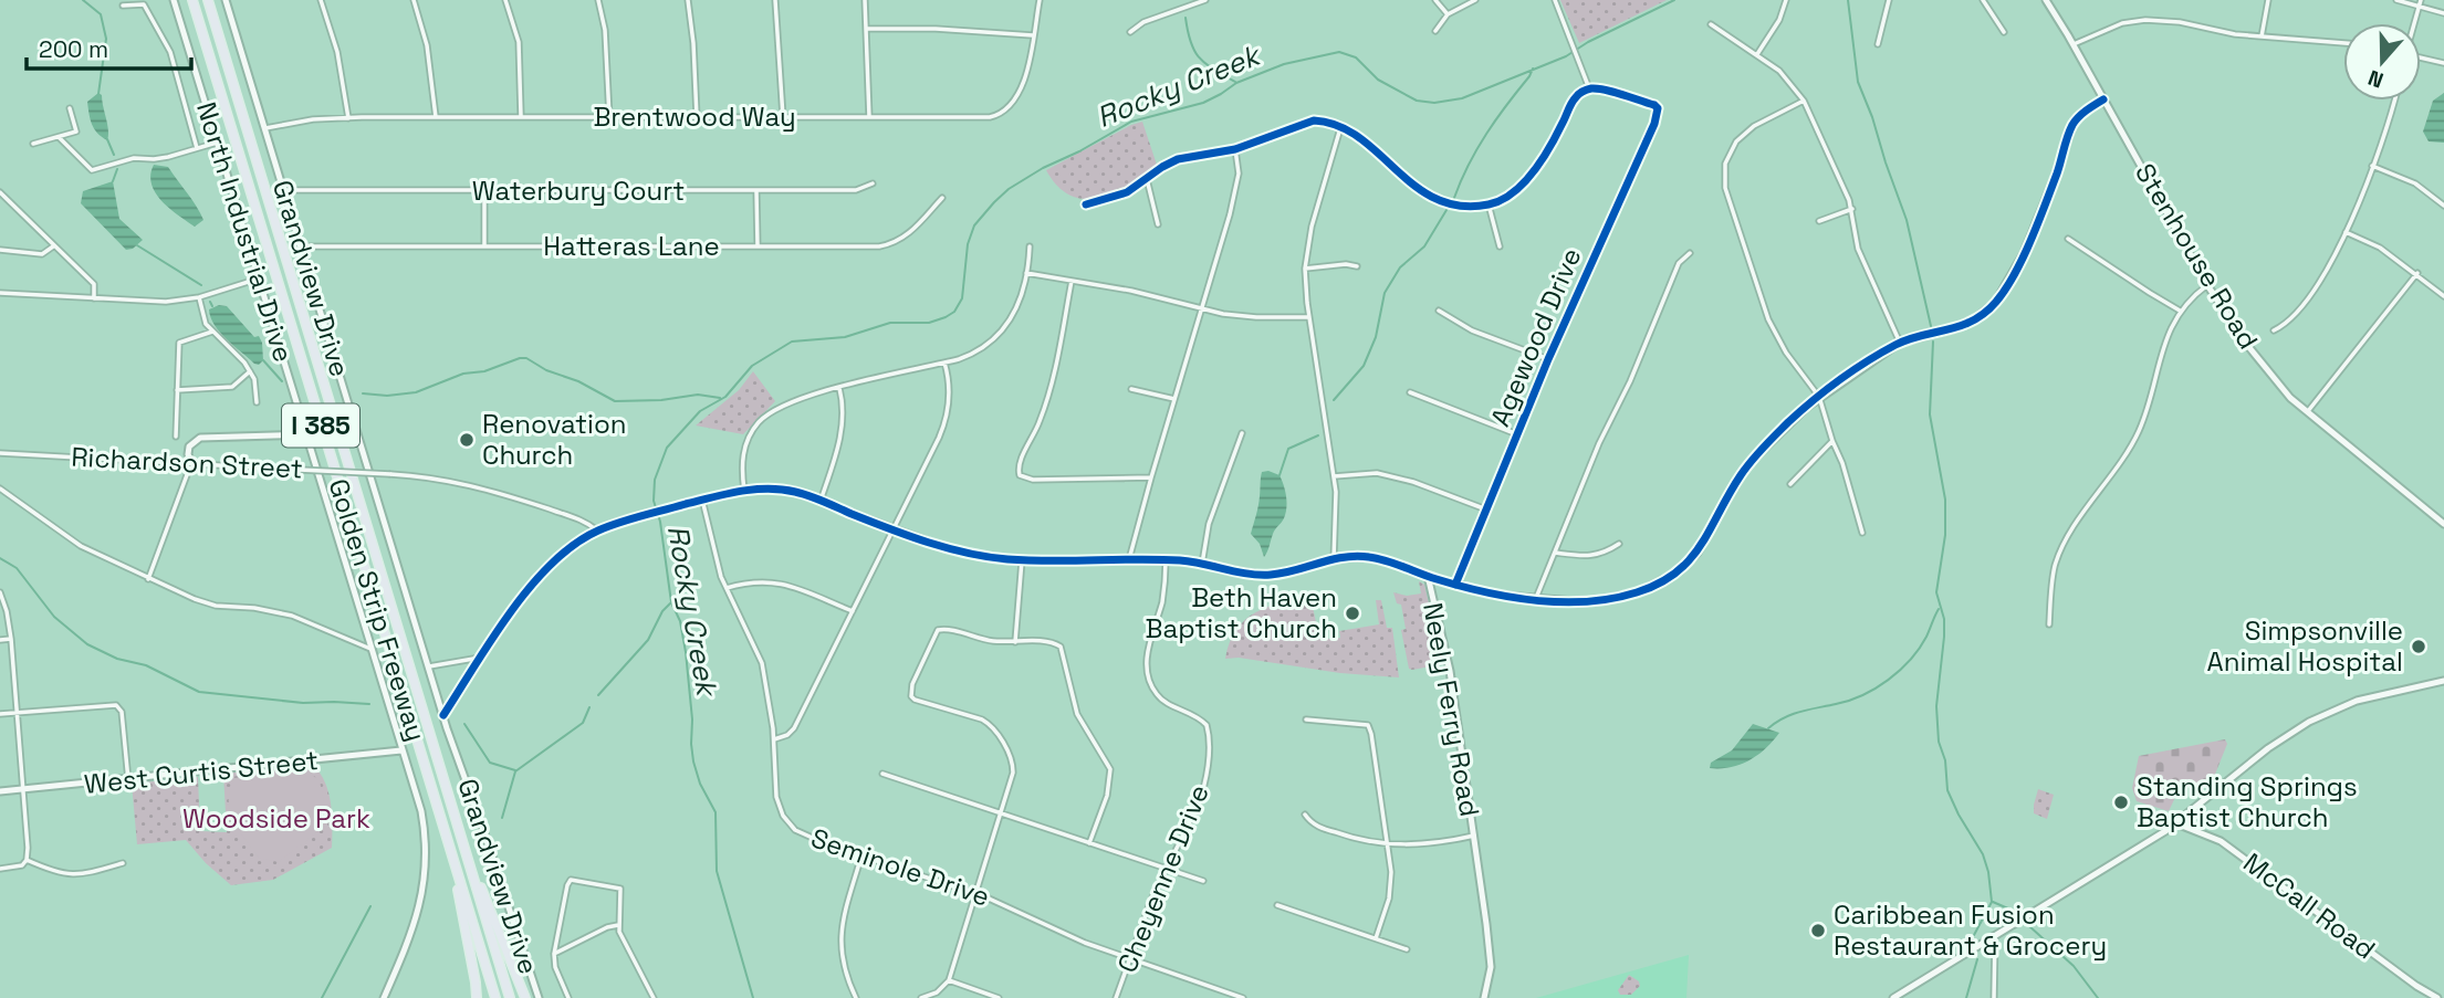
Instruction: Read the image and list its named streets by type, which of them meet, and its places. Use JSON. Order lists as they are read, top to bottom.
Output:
{
  "streets": {
    "highway": ["I 385", "Golden Strip Freeway"],
    "street": [
      "Brentwood Way",
      "Waterbury Court",
      "North Industrial Drive",
      "Hatteras Lane",
      "Stenhouse Road",
      "Grandview Drive",
      "Agewood Drive",
      "Richardson Street",
      "Neely Ferry Road",
      "West Curtis Street",
      "Seminole Drive",
      "Cheyenne Drive",
      "McCall Road"
    ]
  },
  "crossings": [
    ["Brentwood Way", "Grandview Drive"],
    ["Waterbury Court", "Grandview Drive"],
    ["North Industrial Drive", "West Curtis Street"],
    ["Hatteras Lane", "Grandview Drive"],
    ["Stenhouse Road", "Neely Ferry Road"],
    ["Agewood Drive", "Neely Ferry Road"],
    ["Seminole Drive", "Cheyenne Drive"]
  ],
  "water": ["Rocky Creek"],
  "parks": ["Woodside Park"],
  "places": [
    "Renovation Church",
    "Beth Haven Baptist Church",
    "Simpsonville Animal Hospital",
    "Standing Springs Baptist Church",
    "Caribbean Fusion Restaurant & Grocery"
  ],
  "scale_bar": "200 m",
  "north": "bottom"
}
